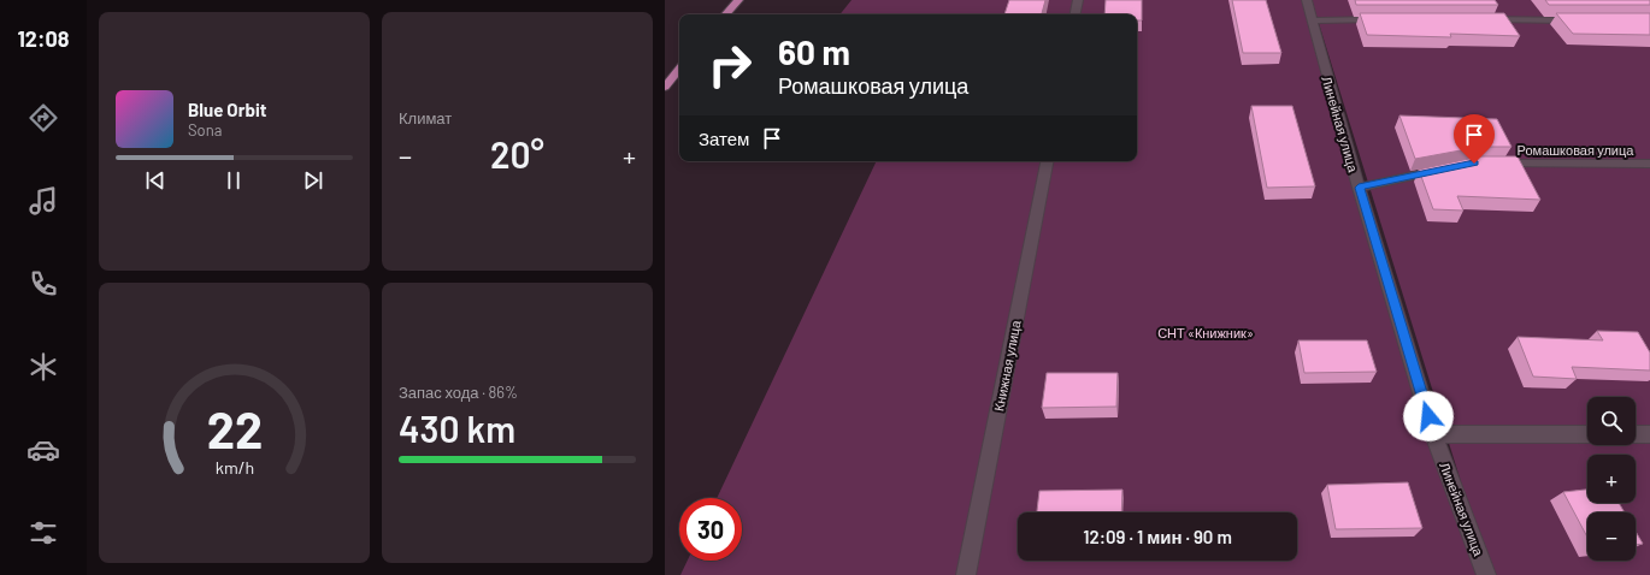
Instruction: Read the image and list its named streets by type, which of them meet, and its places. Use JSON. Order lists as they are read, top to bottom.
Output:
{
  "streets": {
    "street": ["Линейная улица", "Ромашковая улица", "Книжная улица"]
  },
  "parks": ["СНТ «Книжник»"],
  "page": {
    "tabs": "12:08",
    "tile": [
      "Климат",
      ["Запас хода · 86%", "430 km"]
    ],
    "turn": ["60 m", "Ромашковая улица"],
    "song": ["Blue Orbit", "Sona"],
    "then": "Затем",
    "heat": ["−", "20°", "+"],
    "map_buttons": ["+", "−"],
    "limit": "30",
    "trip": "12:09 · 1 мин · 90 m",
    "gauge": ["22", "km/h"]
  }
}
